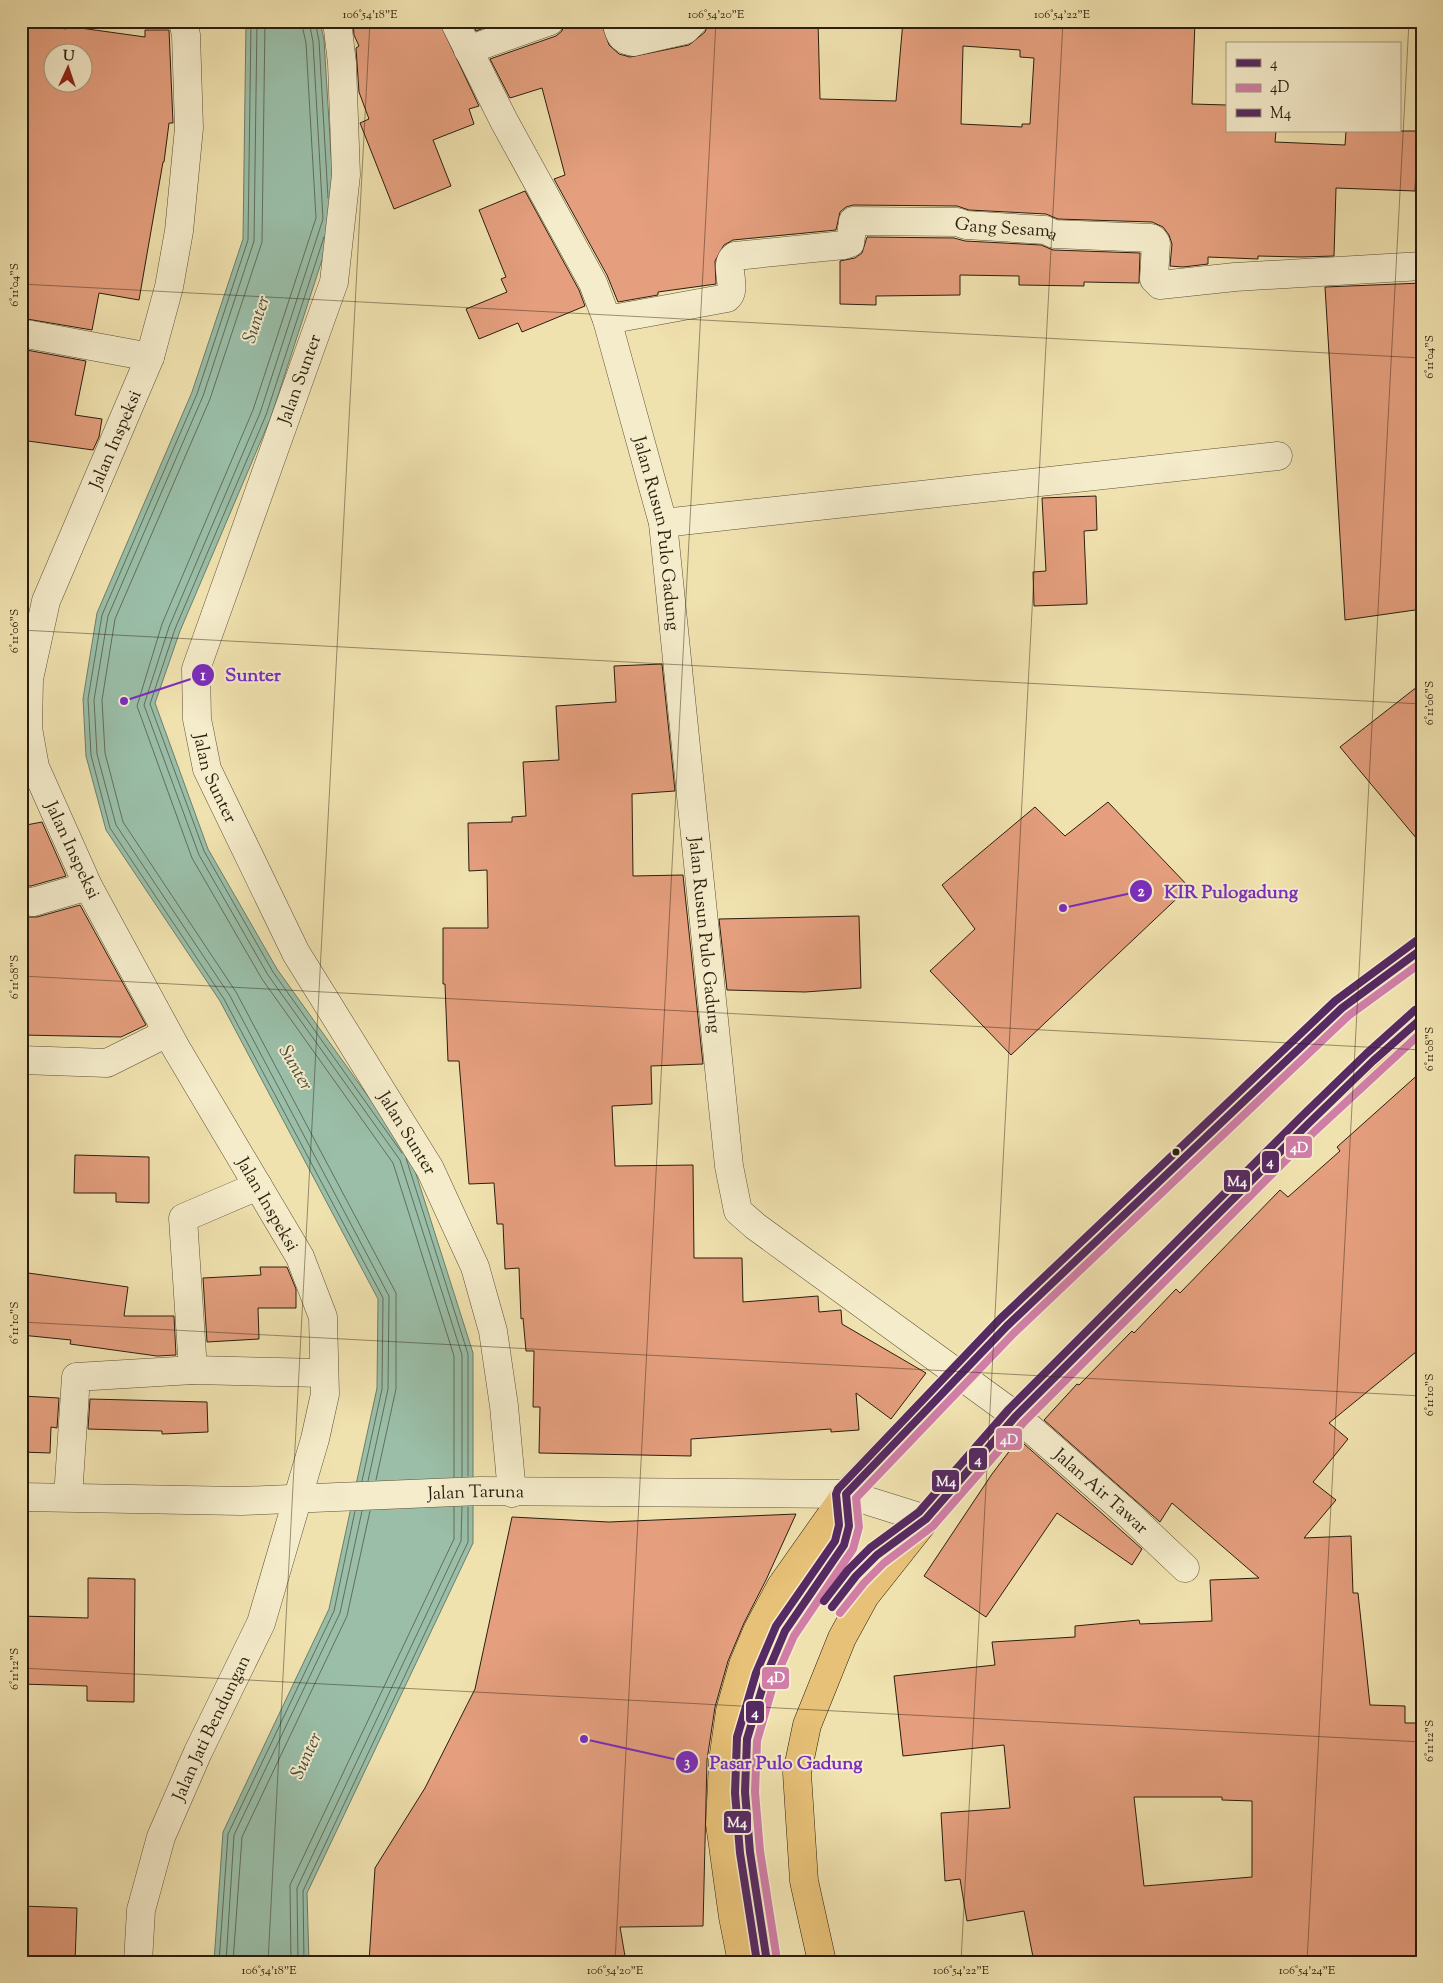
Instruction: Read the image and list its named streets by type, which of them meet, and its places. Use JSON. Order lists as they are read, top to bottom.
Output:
{
  "streets": {
    "street": [
      "Gang Sesama",
      "Jalan Sunter",
      "Jalan Inspeksi",
      "Jalan Rusun Pulo Gadung",
      "Jalan Air Tawar",
      "Jalan Taruna",
      "Jalan Jati Bendungan"
    ]
  },
  "crossings": [
    ["Gang Sesama", "Jalan Rusun Pulo Gadung"],
    ["Jalan Sunter", "Jalan Taruna"],
    ["Jalan Inspeksi", "Jalan Taruna"],
    ["Jalan Inspeksi", "Jalan Jati Bendungan"],
    ["Jalan Rusun Pulo Gadung", "Jalan Air Tawar"],
    ["Jalan Taruna", "Jalan Jati Bendungan"]
  ],
  "water": ["Sunter"],
  "places": ["Sunter", "KIR Pulogadung", "Pasar Pulo Gadung"],
  "lines": ["transit line M4", "transit line 4", "transit line 4D"],
  "legend": ["4", "4D", "M4"],
  "north": "top",
  "coordinates": [
    "106°54'18\"E",
    "106°54'20\"E",
    "106°54'22\"E",
    "6°11'04\"S",
    "6°11'06\"S",
    "6°11'08\"S",
    "6°11'10\"S",
    "6°11'12\"S",
    "106°54'24\"E"
  ]
}
